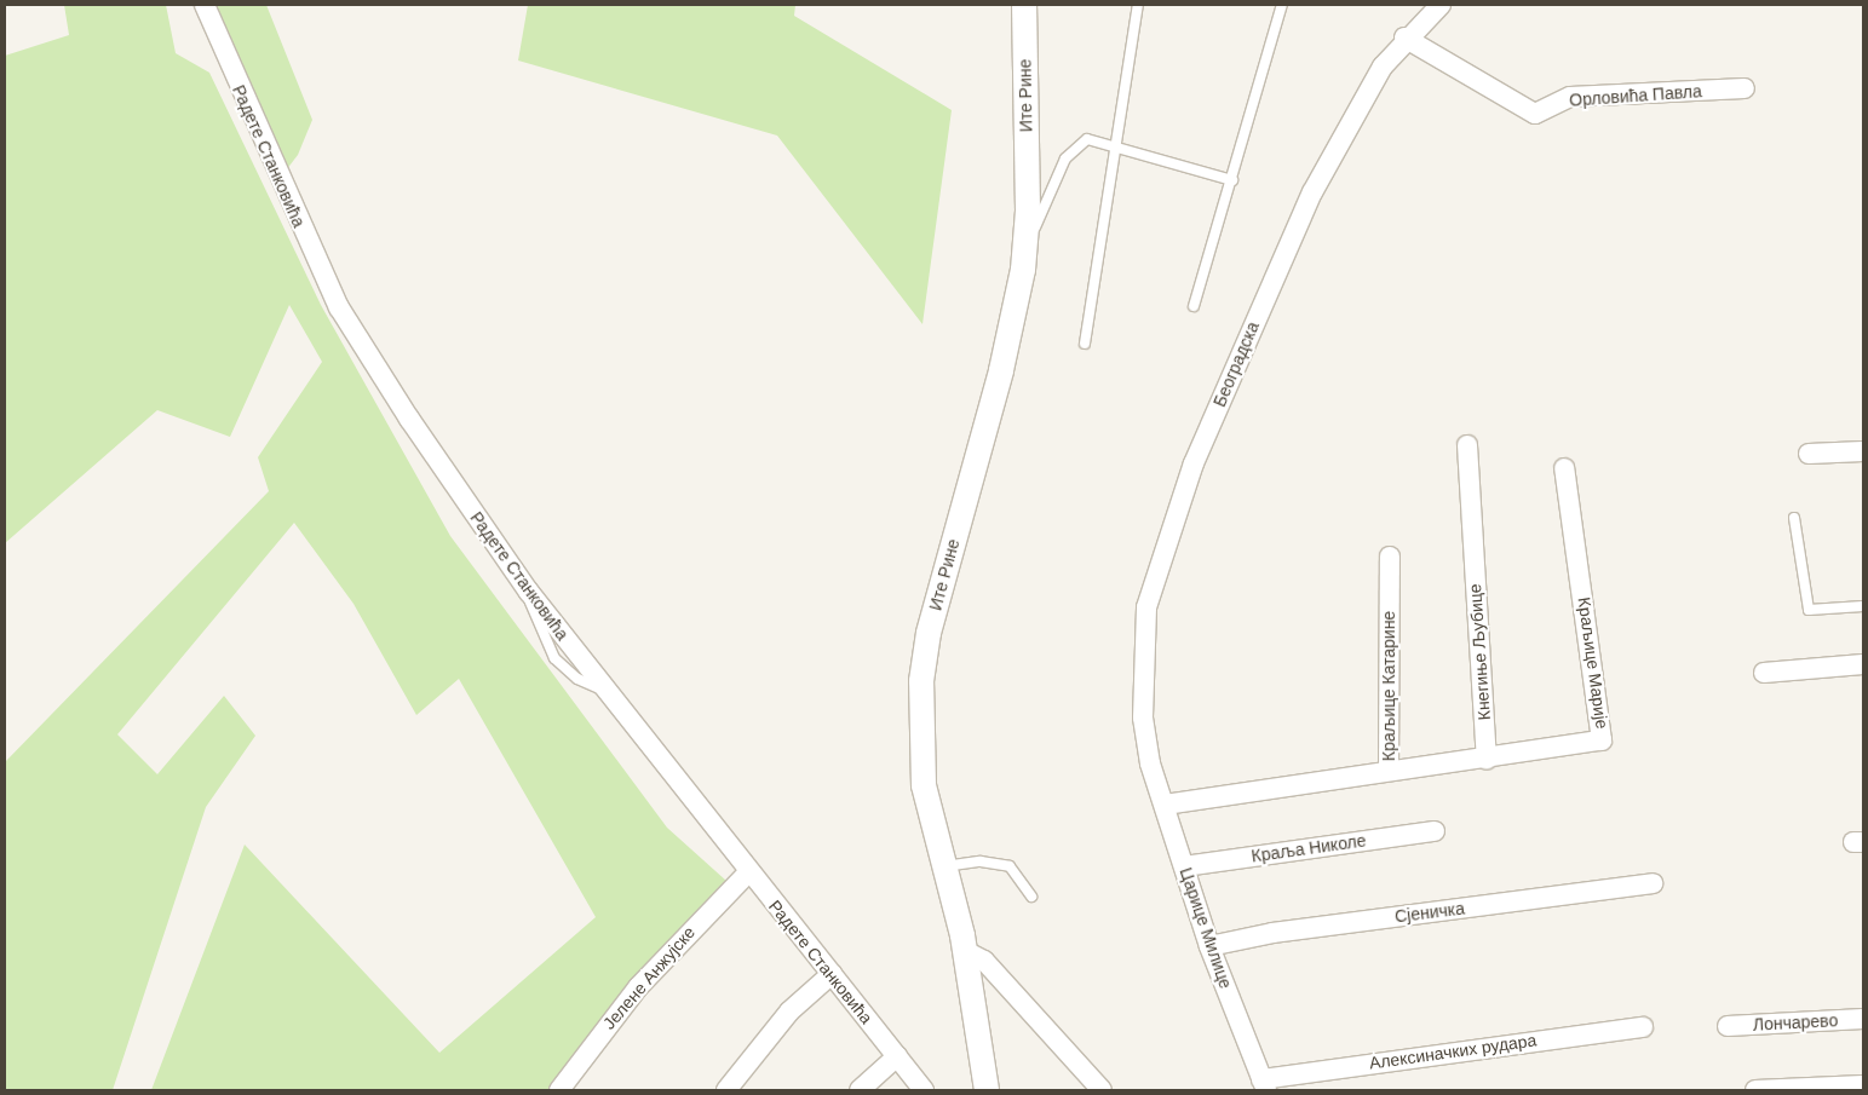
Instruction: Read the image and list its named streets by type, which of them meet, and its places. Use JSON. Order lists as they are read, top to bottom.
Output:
{
  "streets": {
    "street": [
      "Ите Рине",
      "Орловића Павла",
      "Радете Станковића",
      "Београдска",
      "Кнегиње Љубице",
      "Краљице Марије",
      "Краљице Катарине",
      "Краља Николе",
      "Сјеничка",
      "Царице Милице",
      "Јелене Анжујске",
      "Лончарево",
      "Алексиначких рудара"
    ]
  },
  "crossings": [
    ["Орловића Павла", "Београдска"],
    ["Радете Станковића", "Јелене Анжујске"],
    ["Београдска", "Царице Милице"],
    ["Кнегиње Љубице", "Краљице Марије"],
    ["Краљице Катарине", "Царице Милице"],
    ["Краља Николе", "Царице Милице"],
    ["Сјеничка", "Царице Милице"],
    ["Царице Милице", "Алексиначких рудара"]
  ]
}
